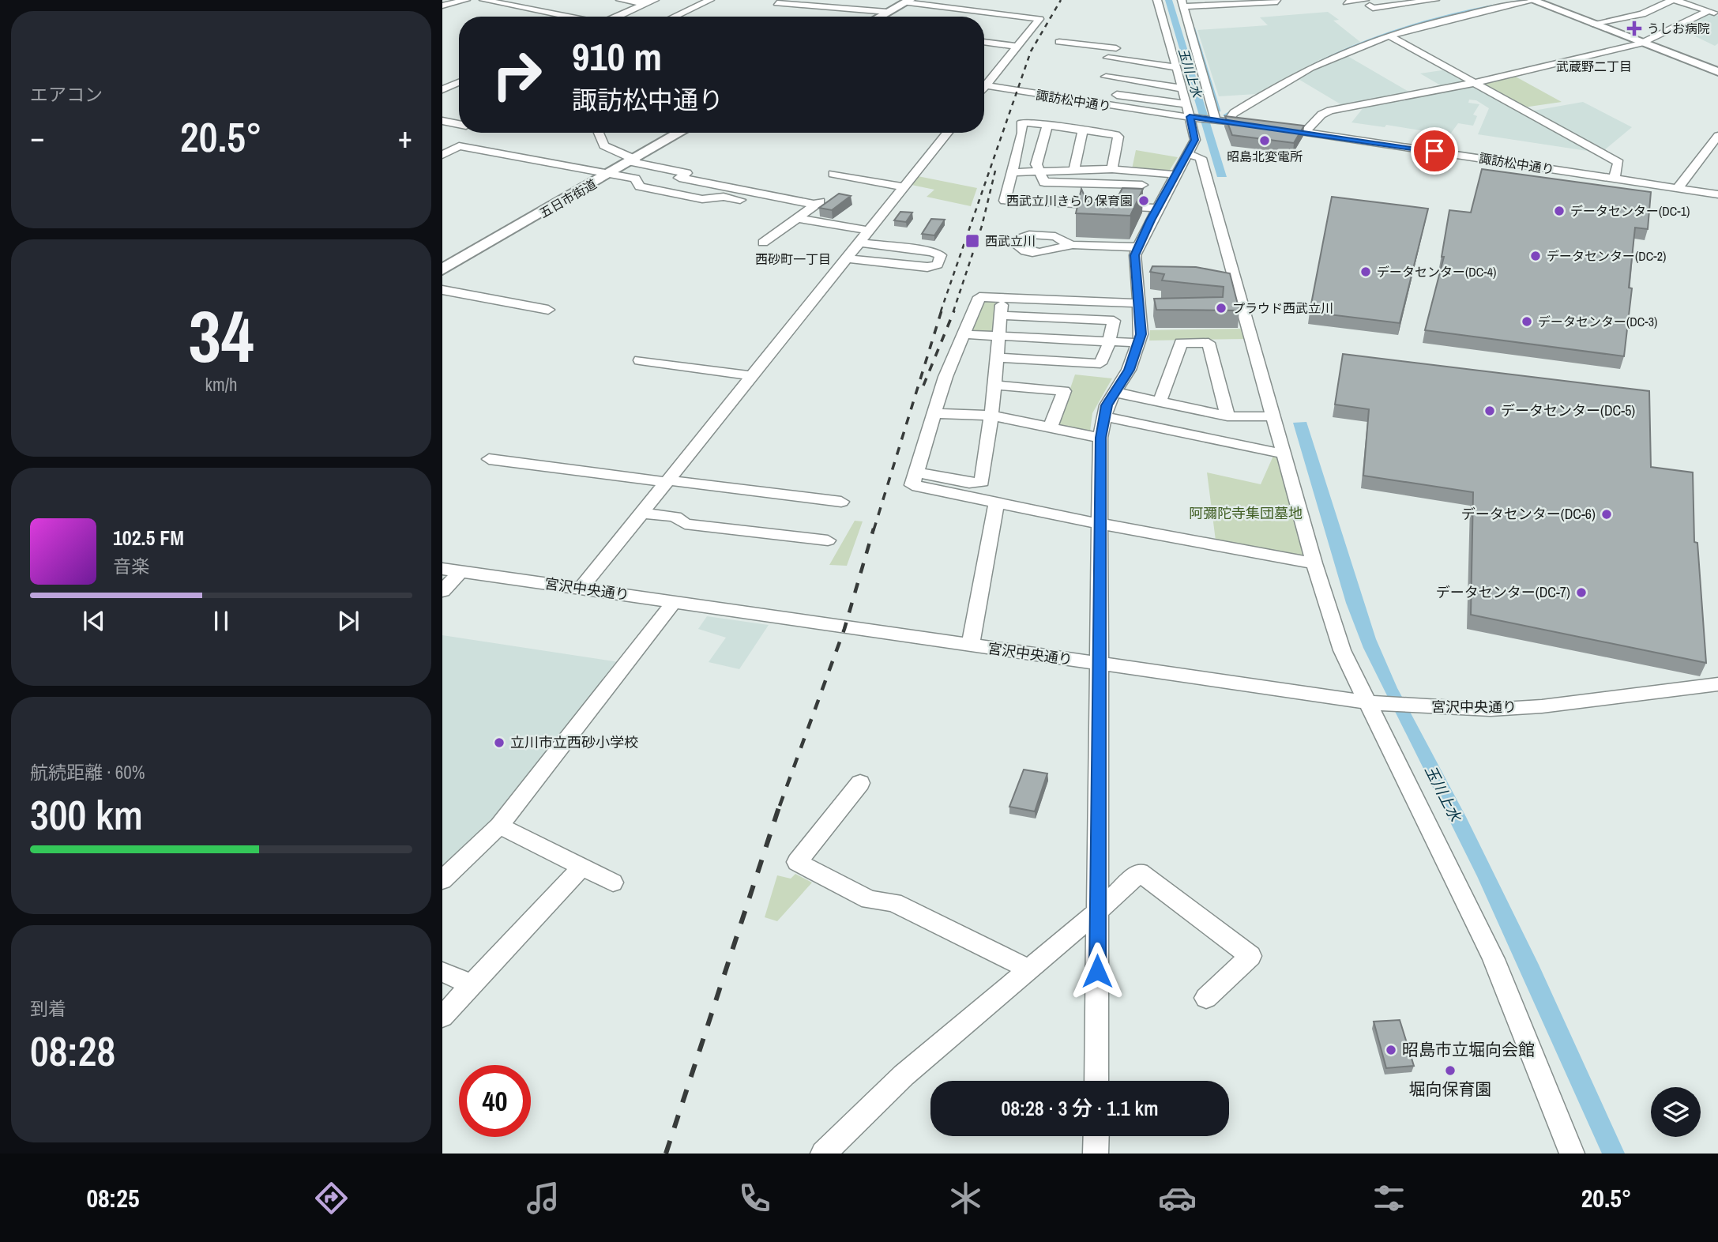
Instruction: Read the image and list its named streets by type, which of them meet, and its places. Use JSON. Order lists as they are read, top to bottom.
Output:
{
  "streets": {
    "main road": ["五日市街道"],
    "street": ["諏訪松中通り", "宮沢中央通り"]
  },
  "districts": ["武蔵野二丁目", "西砂町一丁目"],
  "water": ["玉川上水"],
  "parks": ["阿彌陀寺集団墓地"],
  "places": {
    "health": ["うしお病院"],
    "other": [
      "昭島北変電所",
      "西武立川きらり保育園",
      "データセンター(DC-1)",
      "データセンター(DC-2)",
      "データセンター(DC-4)",
      "プラウド西武立川",
      "データセンター(DC-3)",
      "データセンター(DC-5)",
      "データセンター(DC-6)",
      "データセンター(DC-7)",
      "立川市立西砂小学校",
      "昭島市立堀向会館",
      "堀向保育園"
    ],
    "transit": ["西武立川"]
  },
  "page": {
    "tile": [
      "エアコン",
      ["34", "km/h"],
      ["航続距離 · 60%", "300 km"],
      ["到着", "08:28"]
    ],
    "turn": ["910 m", "諏訪松中通り"],
    "heat": ["−", "20.5°", "+"],
    "song": ["102.5 FM", "音楽"],
    "limit": "40",
    "trip": "08:28 · 3 分 · 1.1 km",
    "tabs": ["08:25", "20.5°"]
  }
}
